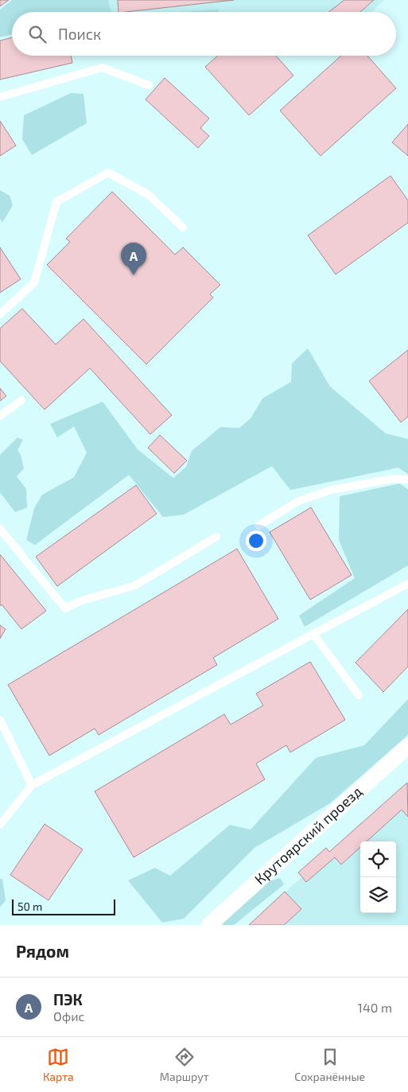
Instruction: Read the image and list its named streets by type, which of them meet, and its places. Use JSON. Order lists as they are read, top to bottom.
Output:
{
  "streets": {
    "street": ["Крутоярский проезд"]
  },
  "scale_bar": "50 m",
  "page": {
    "search": "Поиск",
    "pins": "A",
    "scale": "50 m",
    "heading": "Рядом",
    "list": [
      {
        "mark": "A",
        "name": "ПЭК",
        "note": "Офис",
        "value": "140 m"
      }
    ],
    "nav": ["Карта", "Маршрут", "Сохранённые"]
  }
}
